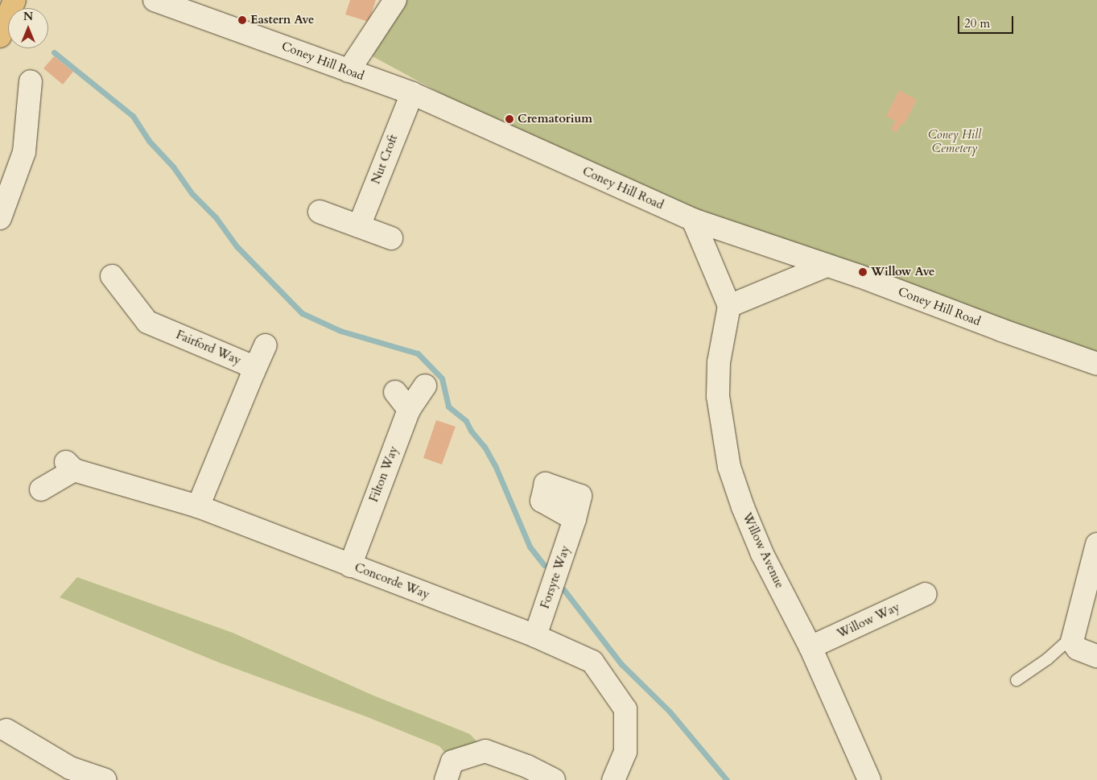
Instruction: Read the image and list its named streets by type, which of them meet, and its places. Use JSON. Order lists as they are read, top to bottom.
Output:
{
  "streets": {
    "street": [
      "Coney Hill Road",
      "Nut Croft",
      "Fairford Way",
      "Filton Way",
      "Willow Avenue",
      "Forsyte Way",
      "Concorde Way",
      "Willow Way"
    ]
  },
  "crossings": [
    ["Coney Hill Road", "Nut Croft"],
    ["Fairford Way", "Concorde Way"],
    ["Filton Way", "Concorde Way"],
    ["Willow Avenue", "Willow Way"],
    ["Forsyte Way", "Concorde Way"]
  ],
  "parks": ["Coney Hill Cemetery"],
  "places": ["Eastern Ave", "Crematorium", "Willow Ave"],
  "scale_bar": "20 m",
  "north": "top"
}
